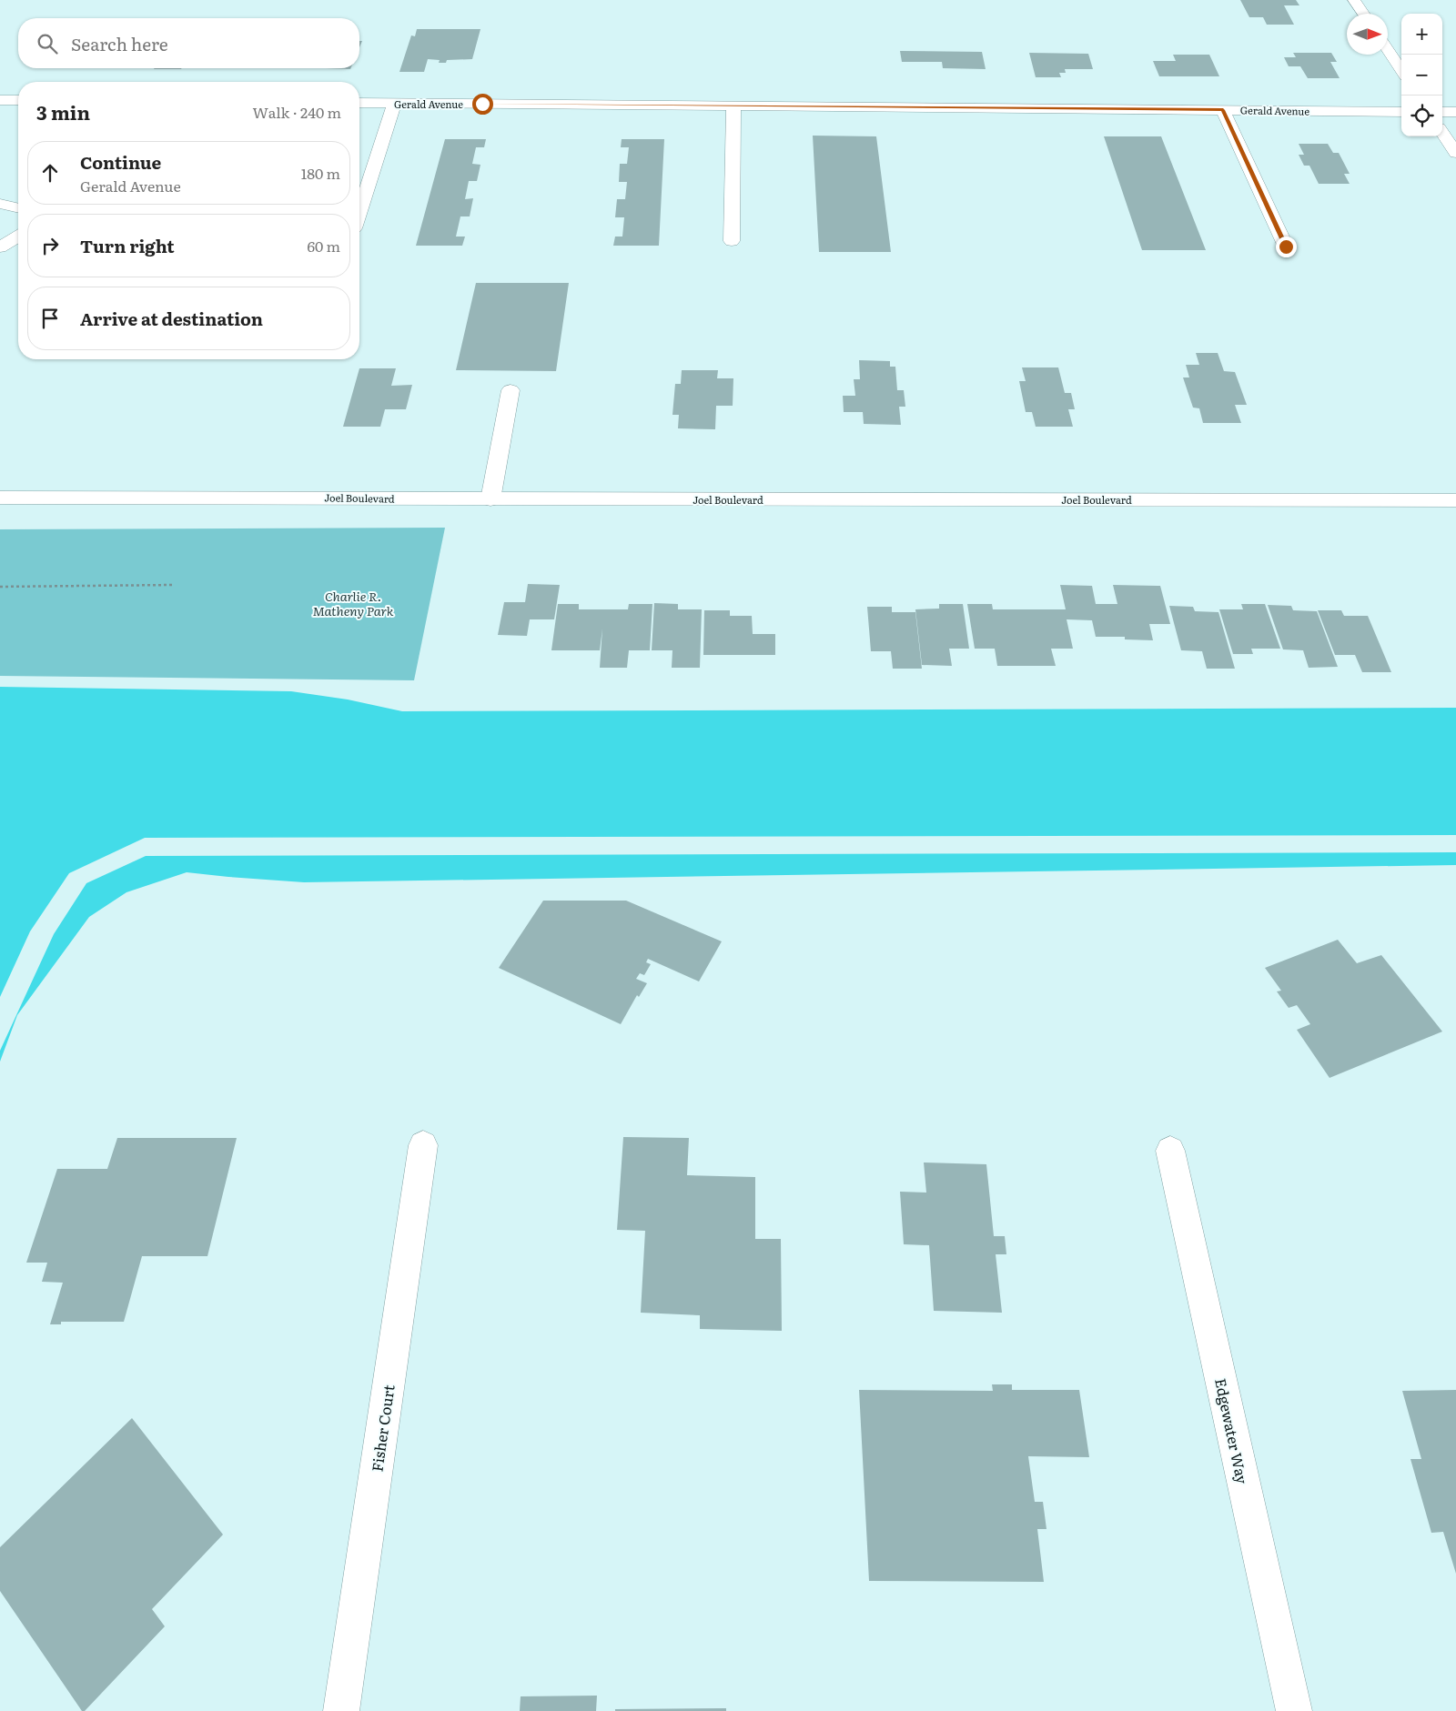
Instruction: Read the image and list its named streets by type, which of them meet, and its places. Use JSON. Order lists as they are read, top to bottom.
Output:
{
  "streets": {
    "street": [
      "Gerald Avenue",
      "Joel Boulevard",
      "Fisher Court",
      "Edgewater Way"
    ]
  },
  "parks": ["Charlie R. Matheny Park"],
  "north": "right",
  "page": {
    "map_buttons": ["+", "−"],
    "search": "Search here",
    "heading": ["3 min", "Walk · 240 m"],
    "list": [
      ["Continue", "Gerald Avenue", "180 m"],
      ["Turn right", "60 m"],
      "Arrive at destination"
    ]
  }
}
